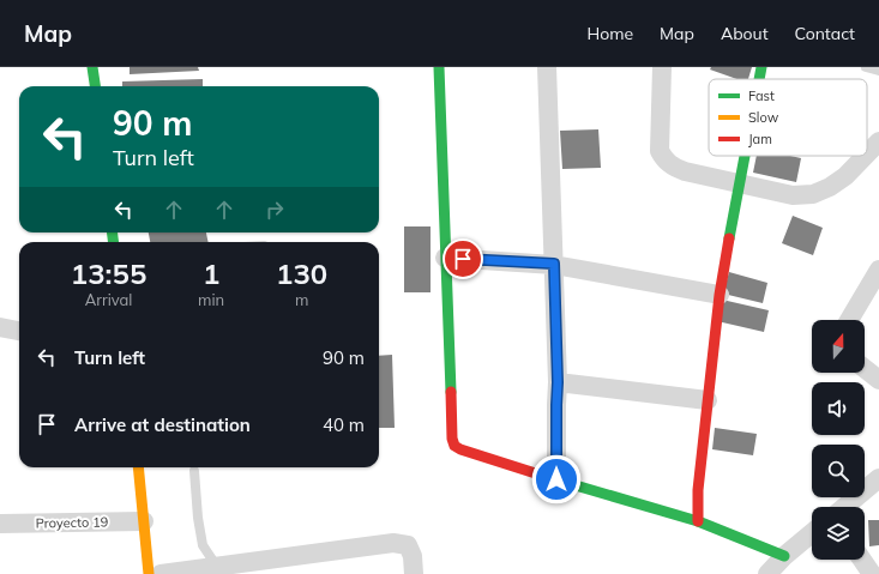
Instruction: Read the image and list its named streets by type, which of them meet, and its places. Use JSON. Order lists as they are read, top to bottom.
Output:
{
  "streets": {
    "street": ["Proyecto 19"]
  },
  "legend": ["Fast", "Slow", "Jam"],
  "north": "top",
  "page": {
    "header": "Map",
    "nav": [
      "Home",
      "Map",
      "About",
      "Contact"
    ],
    "turn": ["90 m", "Turn left"],
    "eta": [
      "13:55",
      "Arrival",
      "1",
      "min",
      "130",
      "m"
    ],
    "list": [
      {
        "name": "Turn left",
        "value": "90 m"
      },
      {
        "name": "Arrive at destination",
        "value": "40 m"
      }
    ]
  }
}
